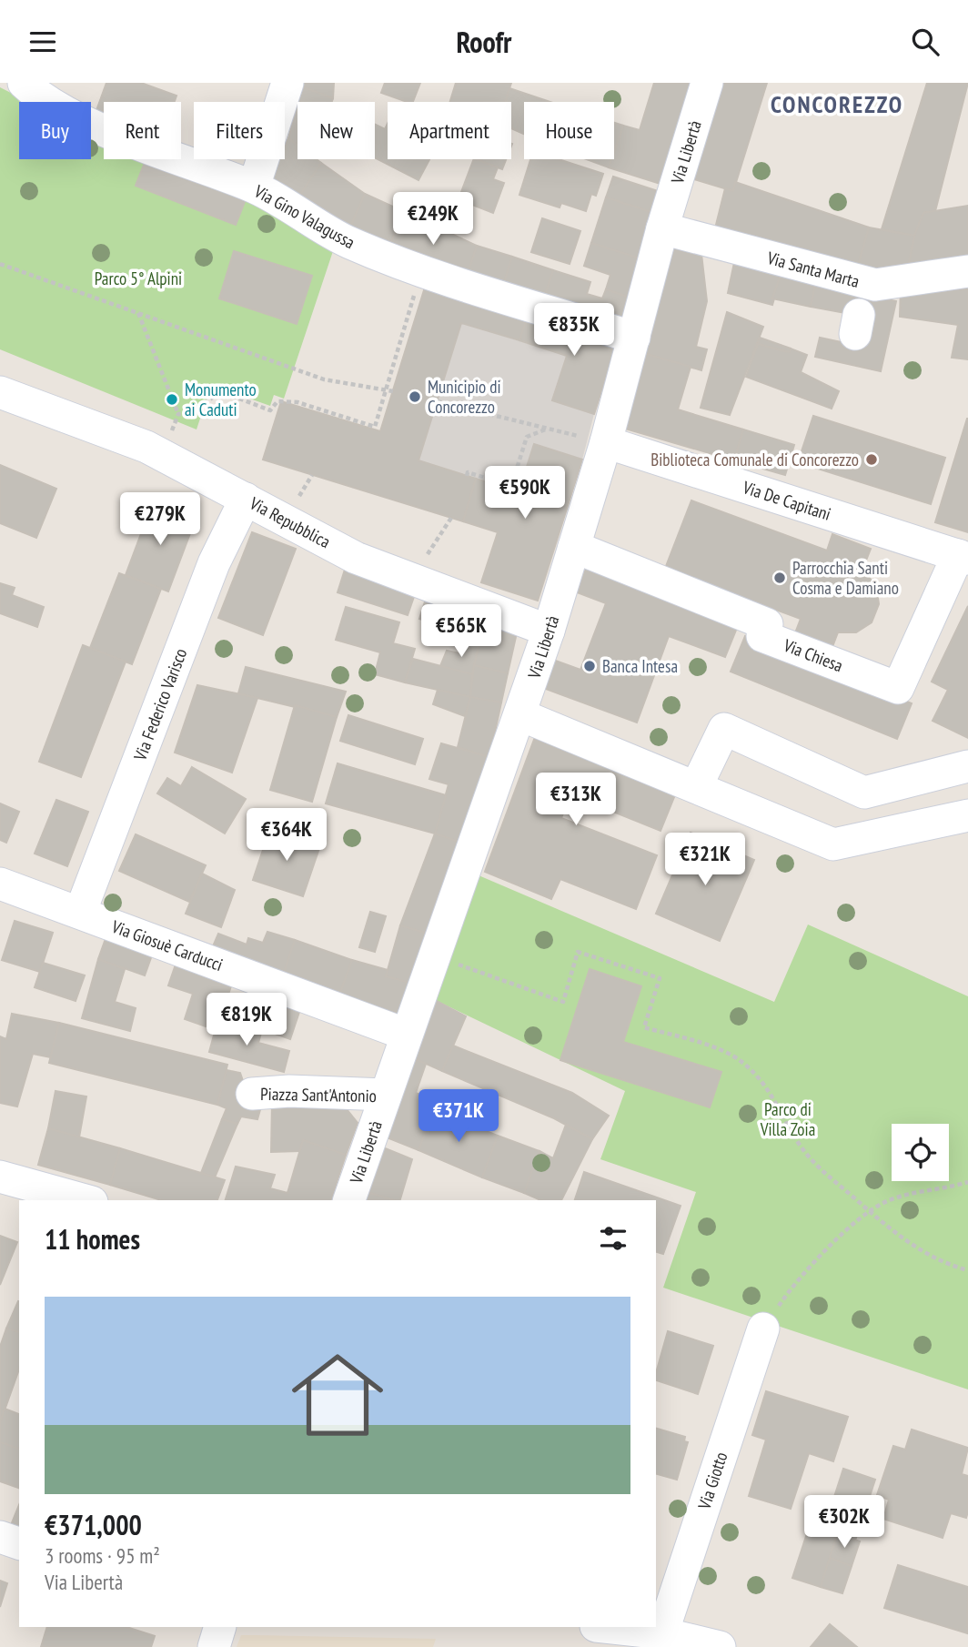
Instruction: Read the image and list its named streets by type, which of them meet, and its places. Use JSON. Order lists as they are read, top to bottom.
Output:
{
  "streets": {
    "street": [
      "Via Libertà",
      "Via Gino Valagussa",
      "Via Santa Marta",
      "Via De Capitani",
      "Via Repubblica",
      "Via Chiesa",
      "Via Federico Varisco",
      "Via Giosuè Carducci",
      "Piazza Sant'Antonio",
      "Via Giotto"
    ]
  },
  "crossings": [
    ["Via Libertà", "Via Gino Valagussa"],
    ["Via Libertà", "Via Santa Marta"],
    ["Via Libertà", "Via De Capitani"],
    ["Via Libertà", "Via Repubblica"],
    ["Via Libertà", "Via Chiesa"],
    ["Via Libertà", "Via Giosuè Carducci"],
    ["Via Libertà", "Piazza Sant'Antonio"],
    ["Via De Capitani", "Via Chiesa"],
    ["Via Repubblica", "Via Federico Varisco"],
    ["Via Federico Varisco", "Via Giosuè Carducci"]
  ],
  "districts": ["CONCOREZZO"],
  "parks": ["Parco 5° Alpini", "Parco di Villa Zoia"],
  "places": [
    "Municipio di Concorezzo",
    "Monumento ai Caduti",
    "Biblioteca Comunale di Concorezzo",
    "Parrocchia Santi Cosma e Damiano",
    "Banca Intesa"
  ],
  "page": {
    "header": "Roofr",
    "chip": [
      "Buy",
      "Rent",
      "Filters",
      "New",
      "Apartment",
      "House"
    ],
    "price": [
      "€249K",
      "€835K",
      "€590K",
      "€279K",
      "€565K",
      "€313K",
      "€364K",
      "€321K",
      "€819K",
      "€371K",
      "€302K"
    ],
    "heading": "11 homes",
    "list": [
      {
        "name": "€371,000",
        "note": "3 rooms · 95 m² · Via Libertà"
      }
    ]
  }
}
